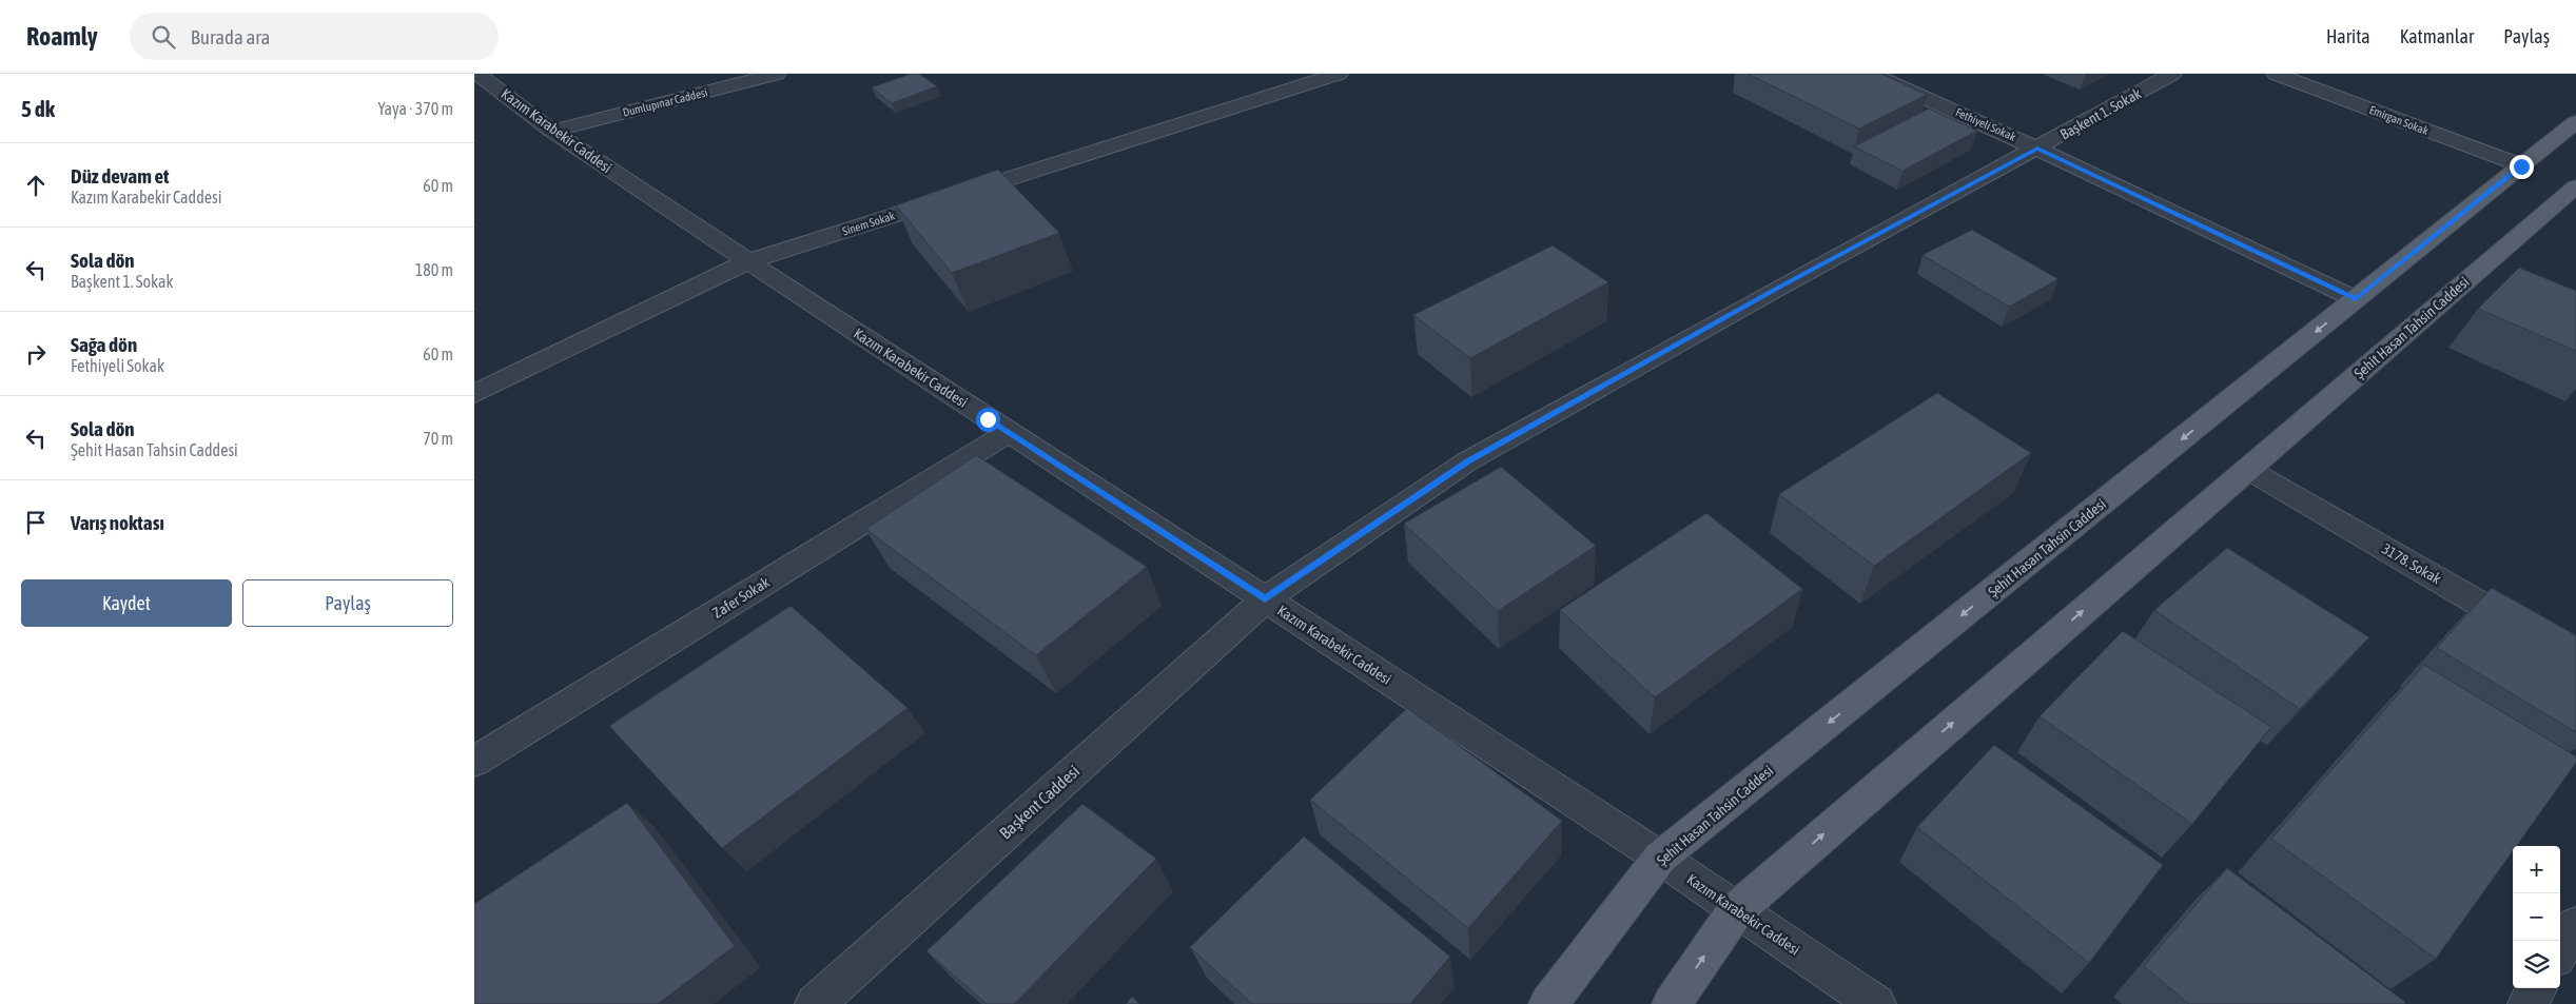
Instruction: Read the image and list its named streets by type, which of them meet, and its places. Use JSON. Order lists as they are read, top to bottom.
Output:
{
  "streets": {
    "main road": ["Şehit Hasan Tahsin Caddesi"],
    "street": [
      "Dumlupınar Caddesi",
      "Başkent 1. Sokak",
      "Emirgan Sokak",
      "Fethiyeli Sokak",
      "Kazım Karabekir Caddesi",
      "Sinem Sokak",
      "3178. Sokak",
      "Zafer Sokak",
      "Başkent Caddesi"
    ]
  },
  "crossings": [
    ["Dumlupınar Caddesi", "Kazım Karabekir Caddesi"],
    ["Başkent 1. Sokak", "Fethiyeli Sokak"],
    ["Başkent 1. Sokak", "Kazım Karabekir Caddesi"],
    ["Başkent 1. Sokak", "Başkent Caddesi"],
    ["Emirgan Sokak", "Şehit Hasan Tahsin Caddesi"],
    ["Fethiyeli Sokak", "Şehit Hasan Tahsin Caddesi"],
    ["Kazım Karabekir Caddesi", "Sinem Sokak"],
    ["Kazım Karabekir Caddesi", "Şehit Hasan Tahsin Caddesi"],
    ["Kazım Karabekir Caddesi", "Zafer Sokak"],
    ["Kazım Karabekir Caddesi", "Başkent Caddesi"],
    ["Şehit Hasan Tahsin Caddesi", "3178. Sokak"]
  ],
  "page": {
    "header": "Roamly",
    "search": "Burada ara",
    "nav": ["Harita", "Katmanlar", "Paylaş"],
    "heading": ["5 dk", "Yaya · 370 m"],
    "list": [
      ["Düz devam et", "Kazım Karabekir Caddesi", "60 m"],
      ["Sola dön", "Başkent 1. Sokak", "180 m"],
      ["Sağa dön", "Fethiyeli Sokak", "60 m"],
      ["Sola dön", "Şehit Hasan Tahsin Caddesi", "70 m"],
      "Varış noktası"
    ],
    "buttons": ["Kaydet", "Paylaş"],
    "map_buttons": ["+", "−"]
  }
}
